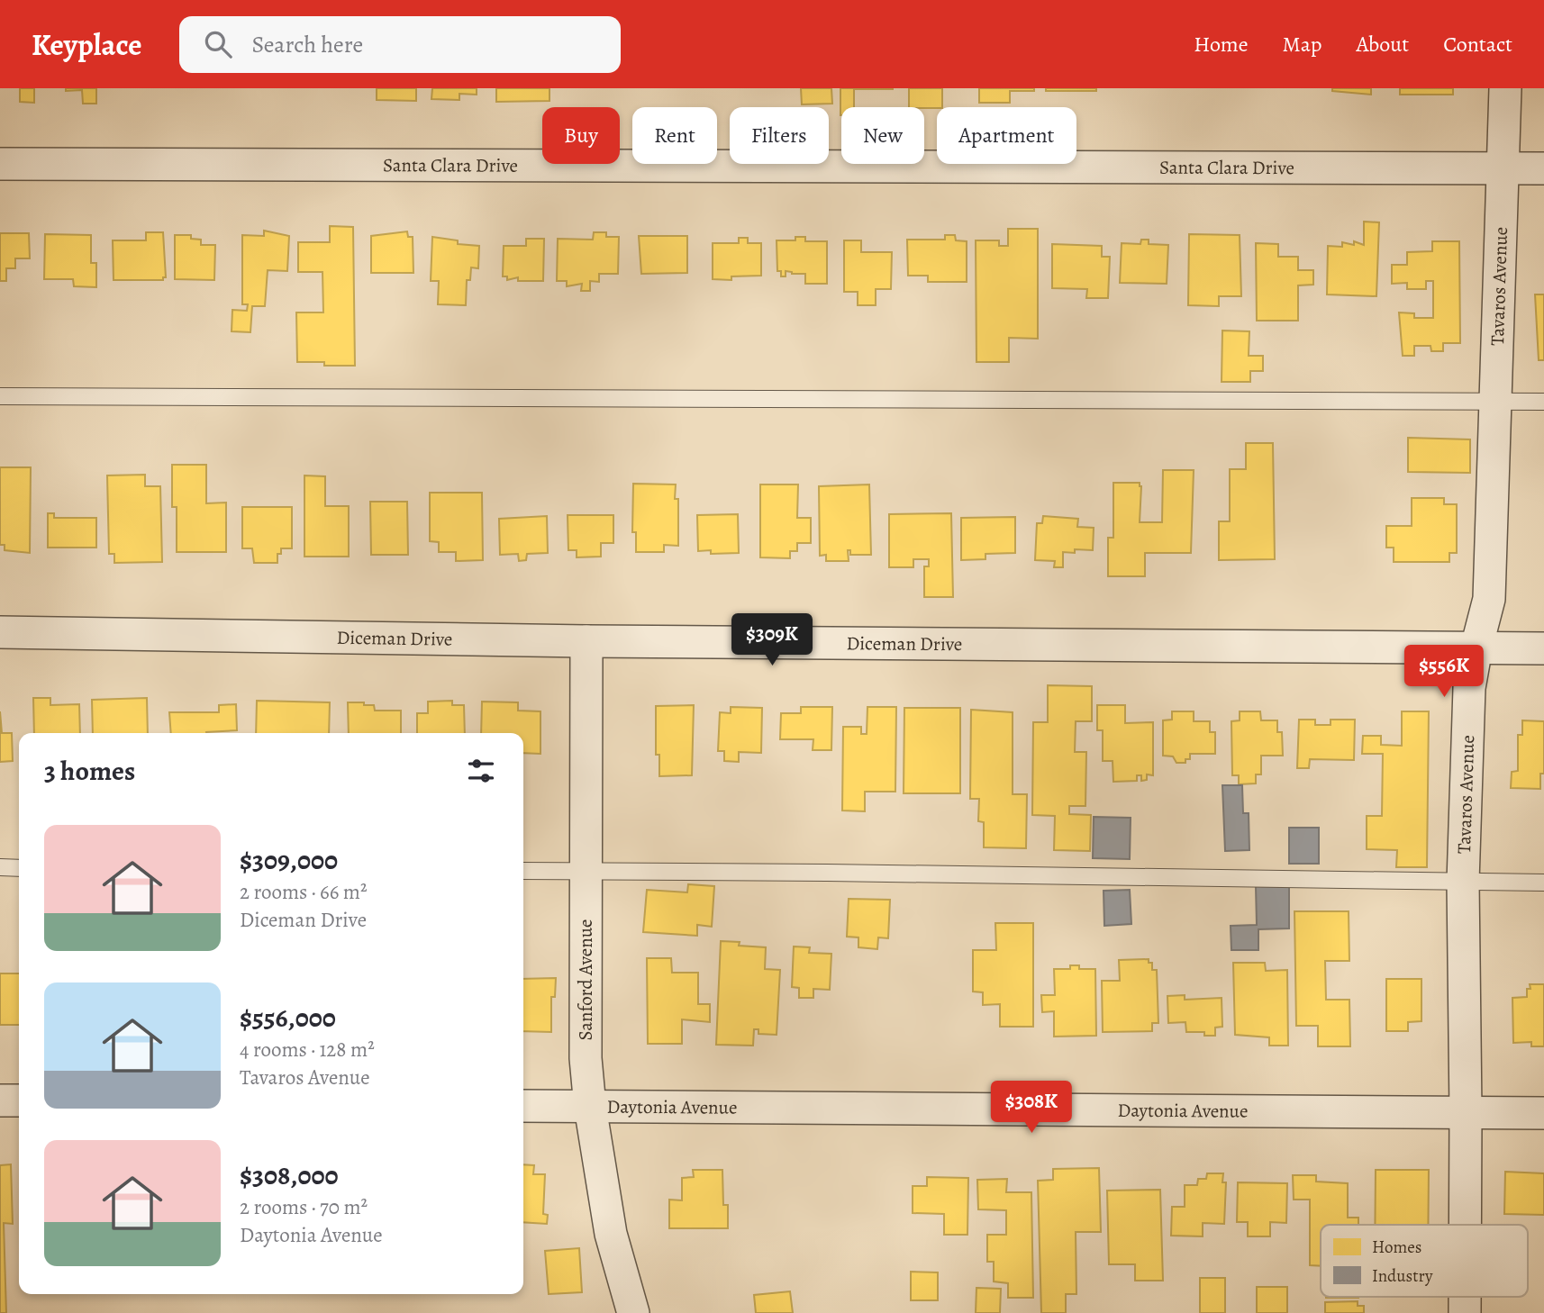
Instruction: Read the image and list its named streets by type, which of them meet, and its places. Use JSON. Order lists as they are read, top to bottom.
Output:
{
  "streets": {
    "street": [
      "Santa Clara Drive",
      "Tavaros Avenue",
      "Diceman Drive",
      "Sanford Avenue",
      "Daytonia Avenue"
    ]
  },
  "crossings": [
    ["Santa Clara Drive", "Tavaros Avenue"],
    ["Tavaros Avenue", "Diceman Drive"],
    ["Tavaros Avenue", "Daytonia Avenue"],
    ["Diceman Drive", "Sanford Avenue"],
    ["Sanford Avenue", "Daytonia Avenue"]
  ],
  "legend": ["Homes", "Industry"],
  "page": {
    "header": "Keyplace",
    "search": "Search here",
    "nav": [
      "Home",
      "Map",
      "About",
      "Contact"
    ],
    "chip": [
      "Buy",
      "Rent",
      "Filters",
      "New",
      "Apartment"
    ],
    "price": ["$309K", "$556K", "$308K"],
    "heading": "3 homes",
    "list": [
      {
        "name": "$309,000",
        "note": "2 rooms · 66 m² · Diceman Drive"
      },
      {
        "name": "$556,000",
        "note": "4 rooms · 128 m² · Tavaros Avenue"
      },
      {
        "name": "$308,000",
        "note": "2 rooms · 70 m² · Daytonia Avenue"
      }
    ]
  }
}
